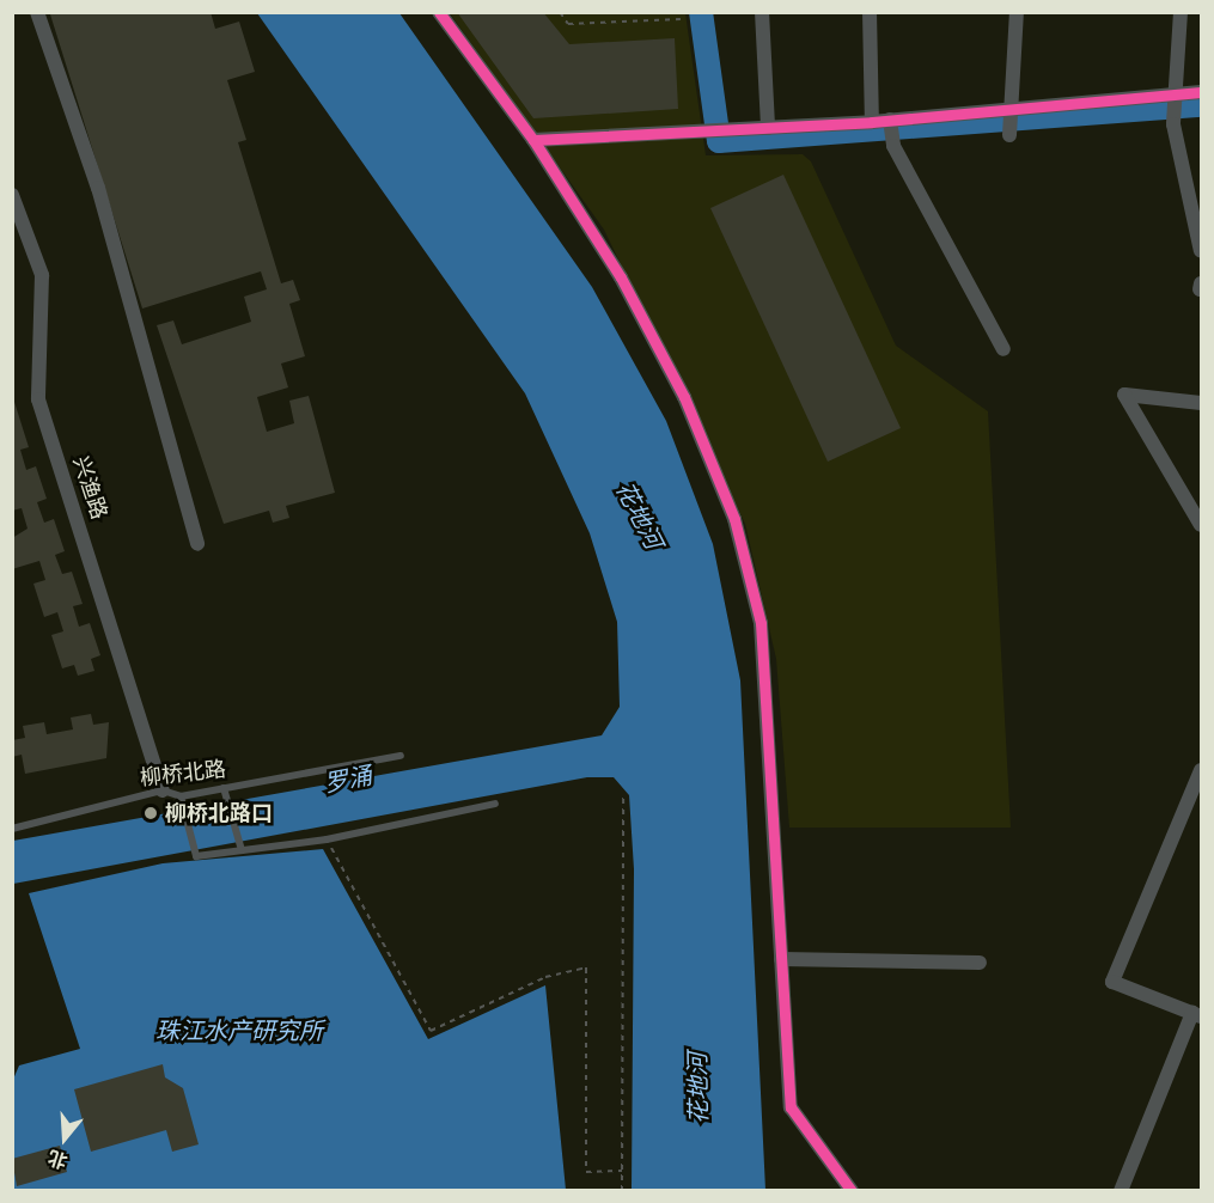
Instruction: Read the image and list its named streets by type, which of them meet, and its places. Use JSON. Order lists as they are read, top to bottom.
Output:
{
  "streets": {
    "street": ["兴渔路"],
    "lane": ["柳桥北路"]
  },
  "crossings": [
    ["兴渔路", "柳桥北路"]
  ],
  "water": ["花地河", "罗涌", "珠江水产研究所"],
  "places": ["柳桥北路口"],
  "north": "bottom"
}
